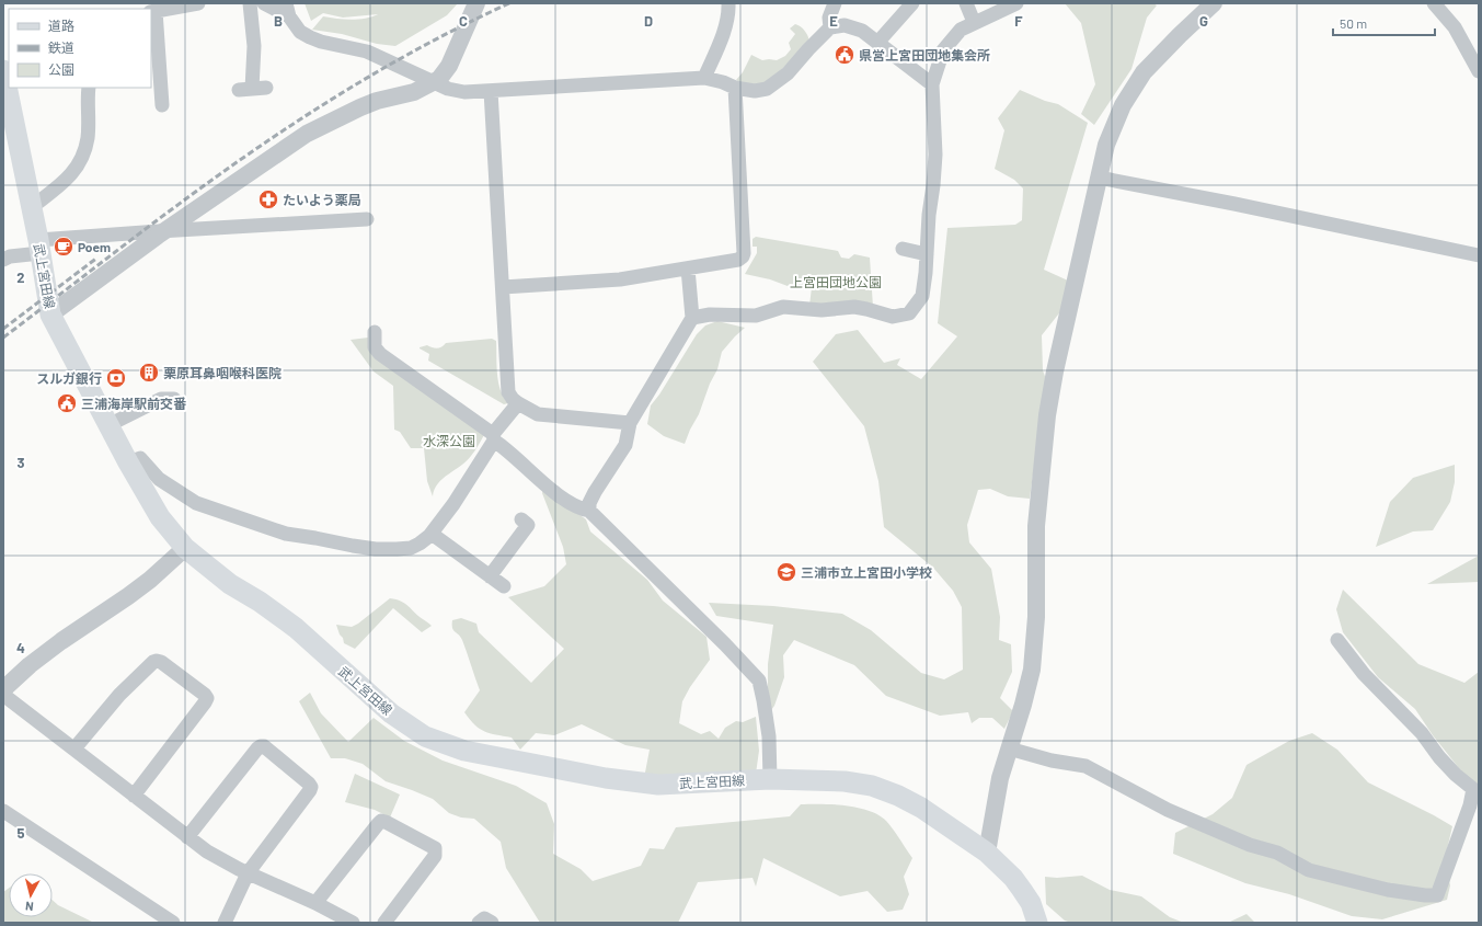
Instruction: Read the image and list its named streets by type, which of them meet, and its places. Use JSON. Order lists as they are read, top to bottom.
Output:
{
  "streets": {
    "main road": ["武上宮田線"]
  },
  "parks": ["上宮田団地公園", "水深公園"],
  "places": {
    "public building": ["県営上宮田団地集会所", "三浦海岸駅前交番"],
    "pharmacy": ["たいよう薬局"],
    "cafe": ["Poem"],
    "building": ["栗原耳鼻咽喉科医院"],
    "bank": ["スルガ銀行"],
    "school or university": ["三浦市立上宮田小学校"]
  },
  "legend": ["道路", "鉄道", "公園"],
  "scale_bar": "50 m",
  "north": "bottom",
  "grid": {
    "columns": [
      "B",
      "C",
      "D",
      "E",
      "F",
      "G"
    ],
    "rows": [
      "2",
      "3",
      "4",
      "5"
    ]
  }
}
